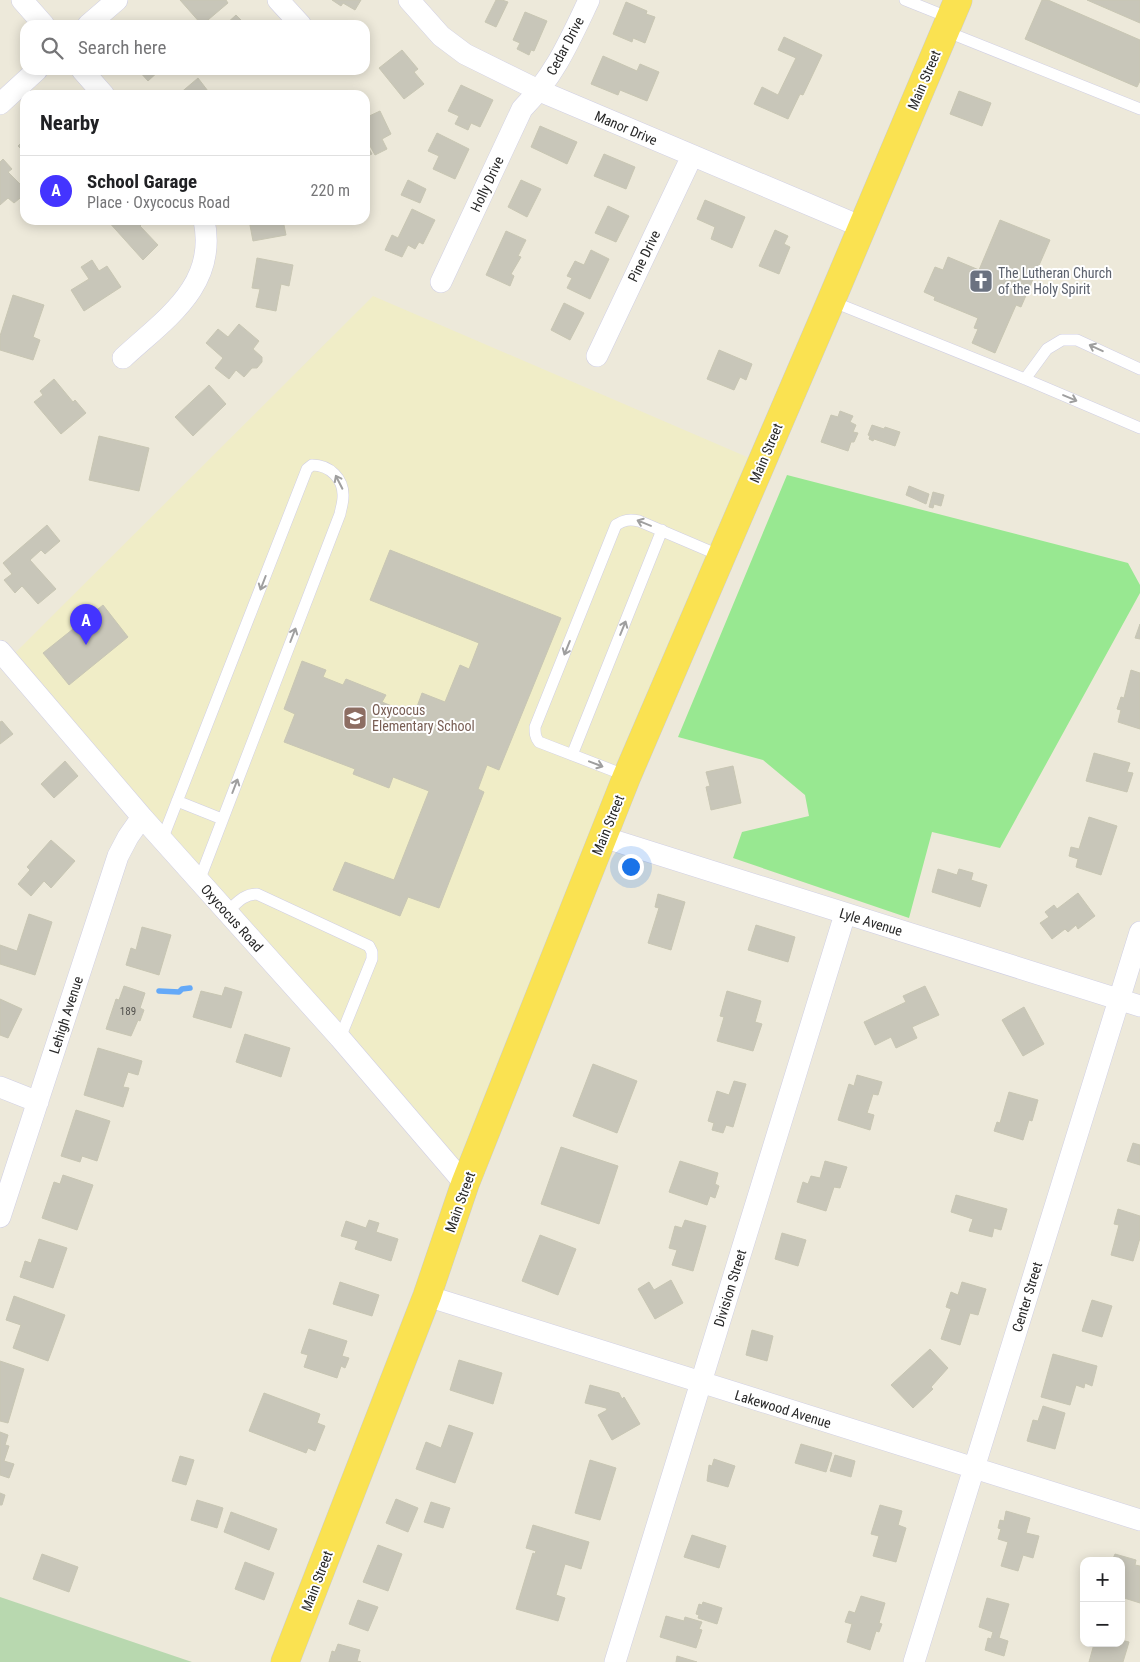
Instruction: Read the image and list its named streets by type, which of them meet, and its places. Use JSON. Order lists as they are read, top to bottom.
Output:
{
  "streets": {
    "highway": ["Main Street"],
    "street": [
      "Cedar Drive",
      "Manor Drive",
      "Holly Drive",
      "Pine Drive",
      "Oxycocus Road",
      "Lyle Avenue",
      "Lehigh Avenue",
      "Division Street",
      "Center Street",
      "Lakewood Avenue"
    ]
  },
  "crossings": [
    ["Cedar Drive", "Manor Drive"],
    ["Cedar Drive", "Holly Drive"],
    ["Main Street", "Manor Drive"],
    ["Main Street", "Oxycocus Road"],
    ["Main Street", "Lyle Avenue"],
    ["Main Street", "Lakewood Avenue"],
    ["Manor Drive", "Holly Drive"],
    ["Manor Drive", "Pine Drive"],
    ["Oxycocus Road", "Lehigh Avenue"],
    ["Lyle Avenue", "Division Street"],
    ["Lyle Avenue", "Center Street"],
    ["Division Street", "Lakewood Avenue"],
    ["Center Street", "Lakewood Avenue"]
  ],
  "places": {
    "church": ["The Lutheran Church of the Holy Spirit"],
    "school or university": ["Oxycocus Elementary School"]
  },
  "house_numbers": ["189"],
  "page": {
    "search": "Search here",
    "heading": "Nearby",
    "list": [
      {
        "mark": "A",
        "name": "School Garage",
        "note": "Place · Oxycocus Road",
        "value": "220 m"
      }
    ],
    "pins": "A",
    "map_buttons": ["+", "−"]
  }
}
